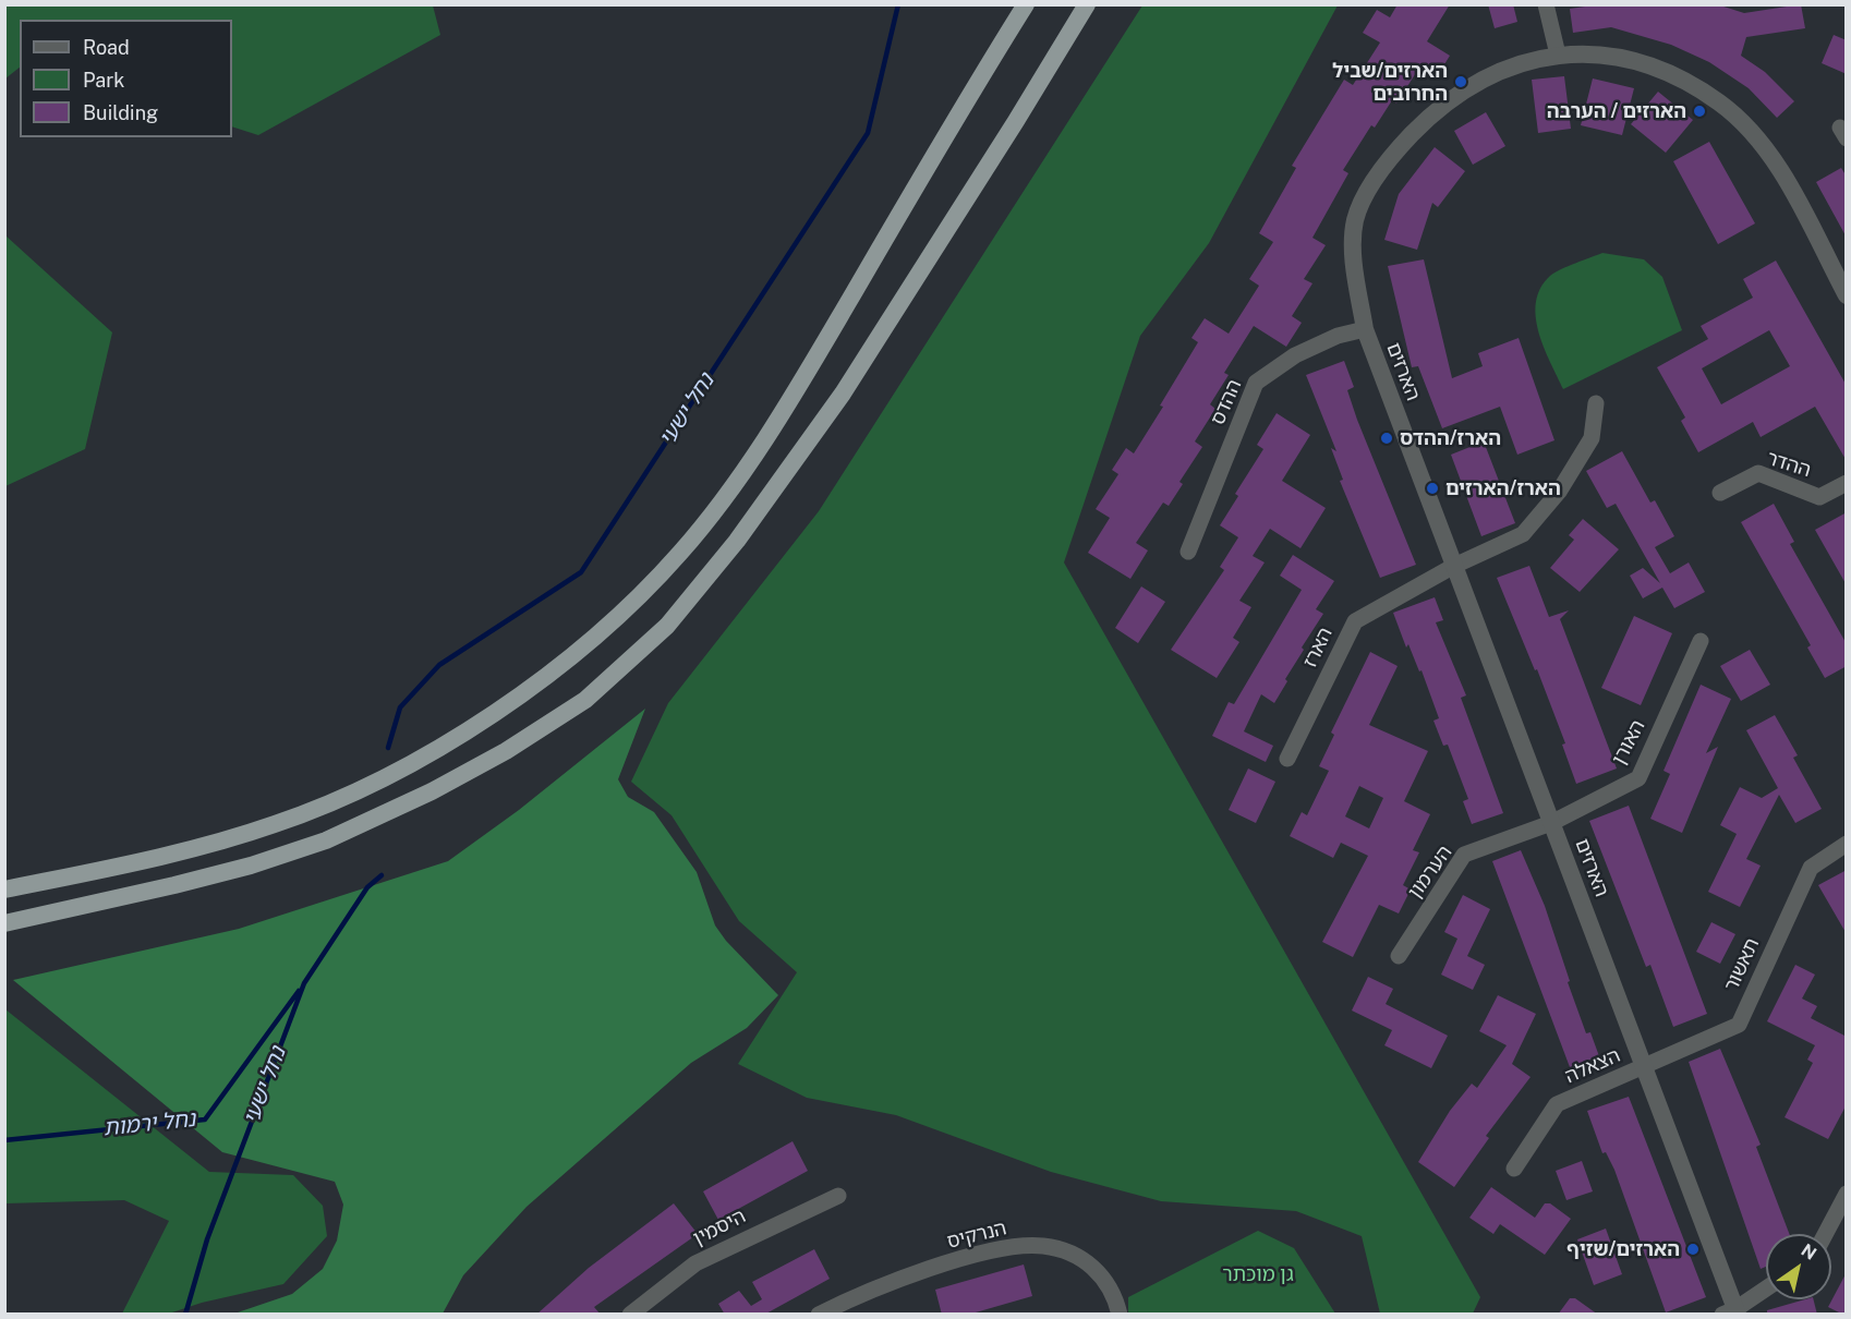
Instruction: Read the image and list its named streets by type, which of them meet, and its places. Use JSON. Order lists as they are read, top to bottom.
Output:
{
  "streets": {
    "street": [
      "הארזים",
      "ההדס",
      "ההדר",
      "הארז",
      "האורן",
      "הערמון",
      "תאשור",
      "הצאלה",
      "היסמין",
      "הנרקיס"
    ]
  },
  "crossings": [
    ["הארזים", "ההדס"],
    ["הארזים", "הארז"],
    ["הארזים", "האורן"],
    ["הארזים", "הערמון"],
    ["הארזים", "תאשור"],
    ["הארזים", "הצאלה"],
    ["האורן", "הערמון"],
    ["תאשור", "הצאלה"]
  ],
  "water": ["נחל ישעי", "נחל ירמות"],
  "parks": ["גן מוכתר"],
  "places": [
    "הארזים/שביל החרובים",
    "הארזים / הערבה",
    "הארז/ההדס",
    "הארז/הארזים",
    "הארזים/שזיף"
  ],
  "legend": ["Road", "Park", "Building"],
  "north": "top right"
}
